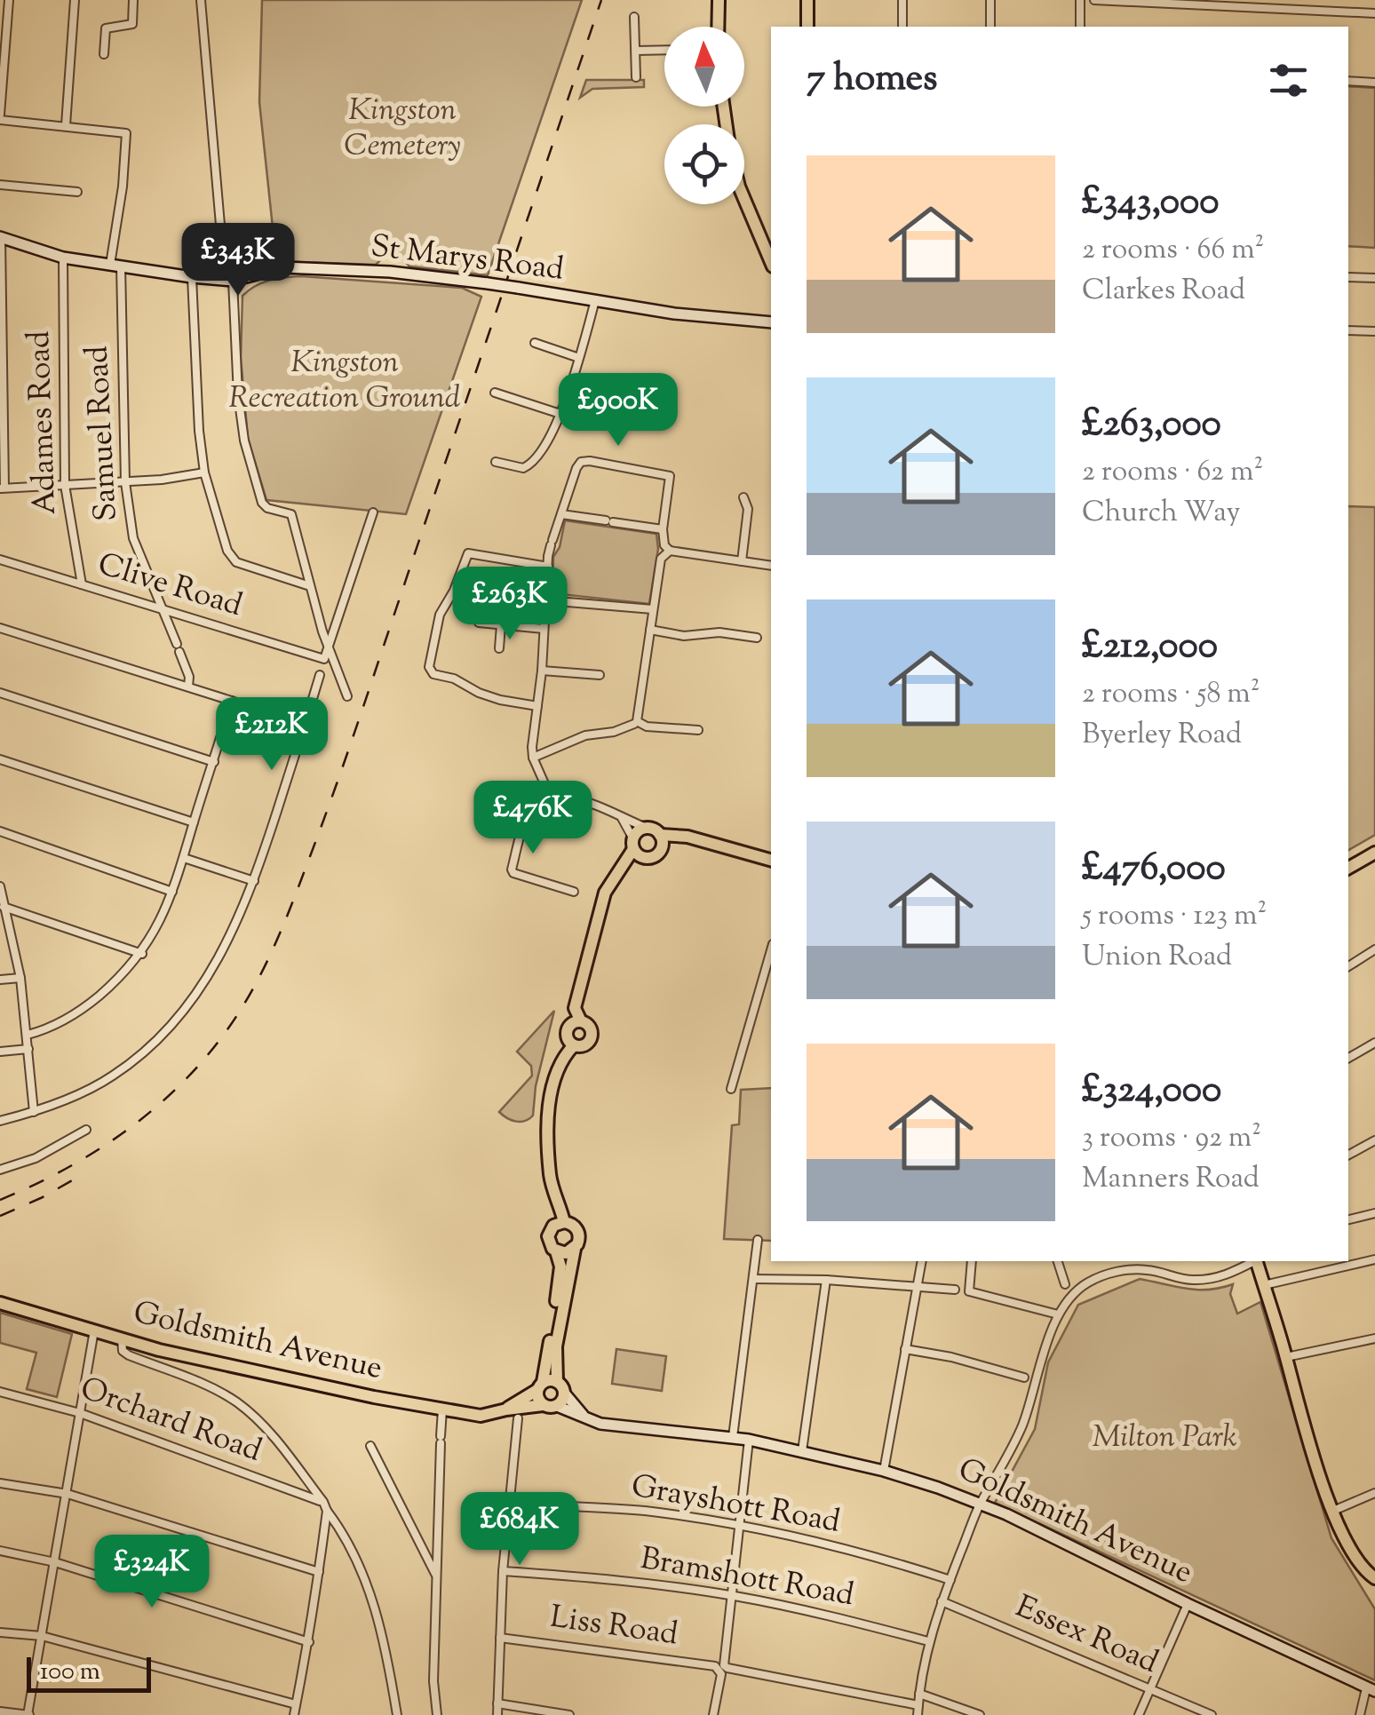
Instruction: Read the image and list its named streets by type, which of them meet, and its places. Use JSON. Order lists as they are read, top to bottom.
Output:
{
  "streets": {
    "main road": ["St Marys Road", "Goldsmith Avenue"],
    "street": [
      "Adames Road",
      "Samuel Road",
      "Clive Road",
      "Orchard Road",
      "Grayshott Road",
      "Bramshott Road",
      "Liss Road",
      "Essex Road"
    ]
  },
  "crossings": [
    ["St Marys Road", "Adames Road"],
    ["St Marys Road", "Samuel Road"],
    ["Adames Road", "Clive Road"],
    ["Samuel Road", "Clive Road"]
  ],
  "parks": ["Kingston Cemetery", "Kingston Recreation Ground", "Milton Park"],
  "scale_bar": "100 m",
  "north": "top",
  "page": {
    "heading": "7 homes",
    "list": [
      {
        "name": "£343,000",
        "note": "2 rooms · 66 m² · Clarkes Road"
      },
      {
        "name": "£263,000",
        "note": "2 rooms · 62 m² · Church Way"
      },
      {
        "name": "£212,000",
        "note": "2 rooms · 58 m² · Byerley Road"
      },
      {
        "name": "£476,000",
        "note": "5 rooms · 123 m² · Union Road"
      },
      {
        "name": "£324,000",
        "note": "3 rooms · 92 m² · Manners Road"
      }
    ],
    "price": [
      "£343K",
      "£900K",
      "£263K",
      "£212K",
      "£476K",
      "£684K",
      "£324K"
    ],
    "scale": "100 m"
  }
}
